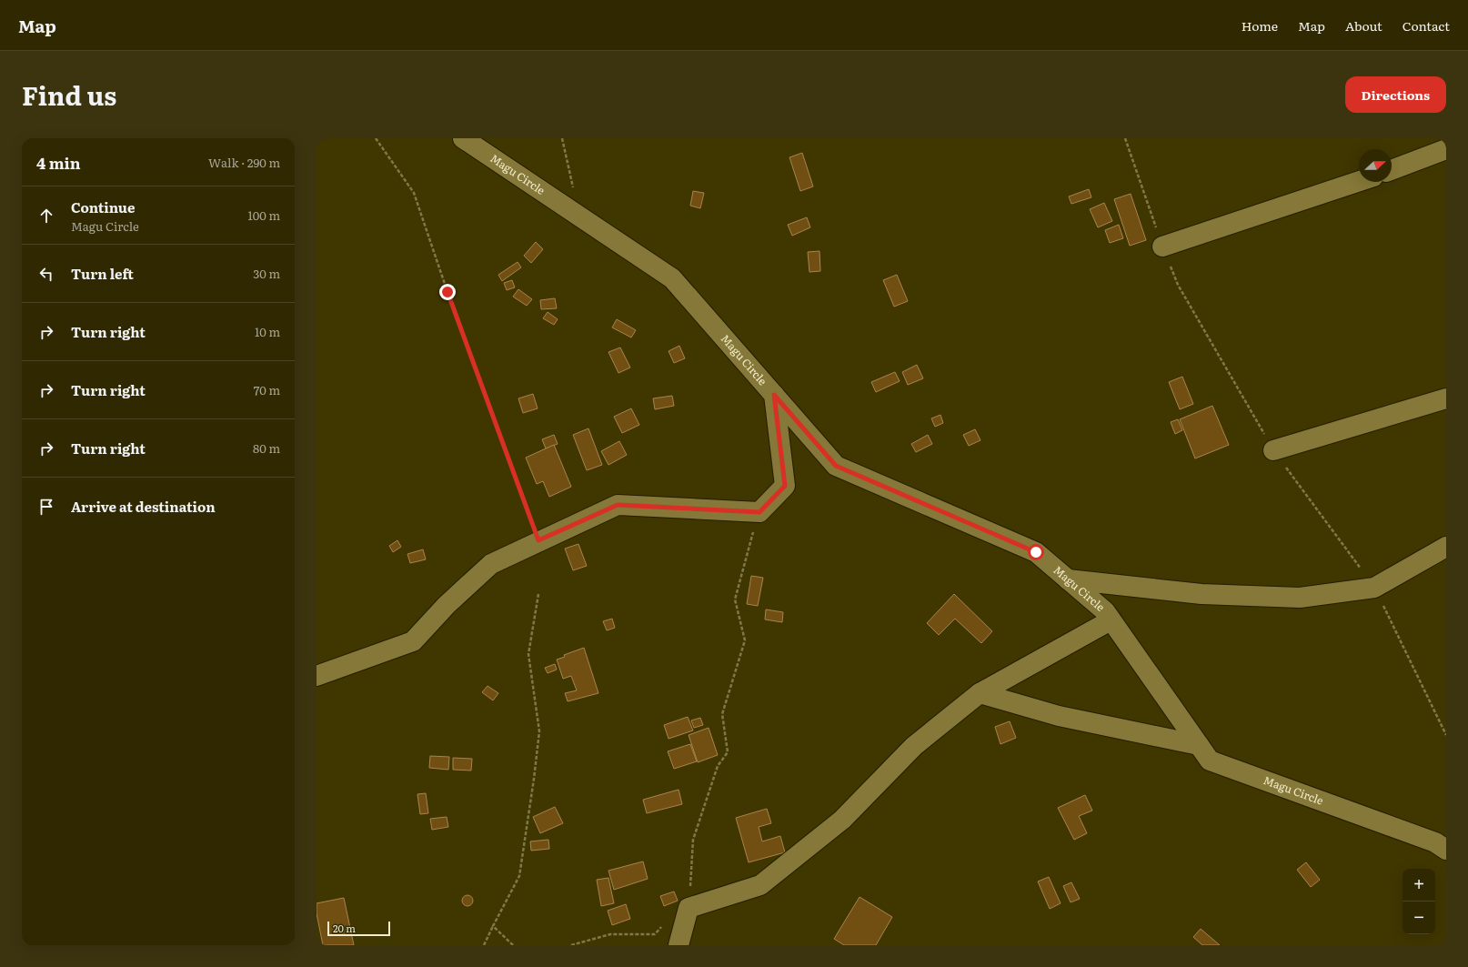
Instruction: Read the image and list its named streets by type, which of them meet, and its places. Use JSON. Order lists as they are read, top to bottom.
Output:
{
  "streets": {
    "street": ["Magu Circle"]
  },
  "scale_bar": "20 m",
  "north": "right",
  "page": {
    "header": "Map",
    "nav": [
      "Home",
      "Map",
      "About",
      "Contact"
    ],
    "title": "Find us",
    "buttons": "Directions",
    "heading": ["4 min", "Walk · 290 m"],
    "list": [
      ["Continue", "Magu Circle", "100 m"],
      ["Turn left", "30 m"],
      ["Turn right", "10 m"],
      ["Turn right", "70 m"],
      ["Turn right", "80 m"],
      "Arrive at destination"
    ],
    "map_buttons": ["+", "−"],
    "scale": "20 m"
  }
}
